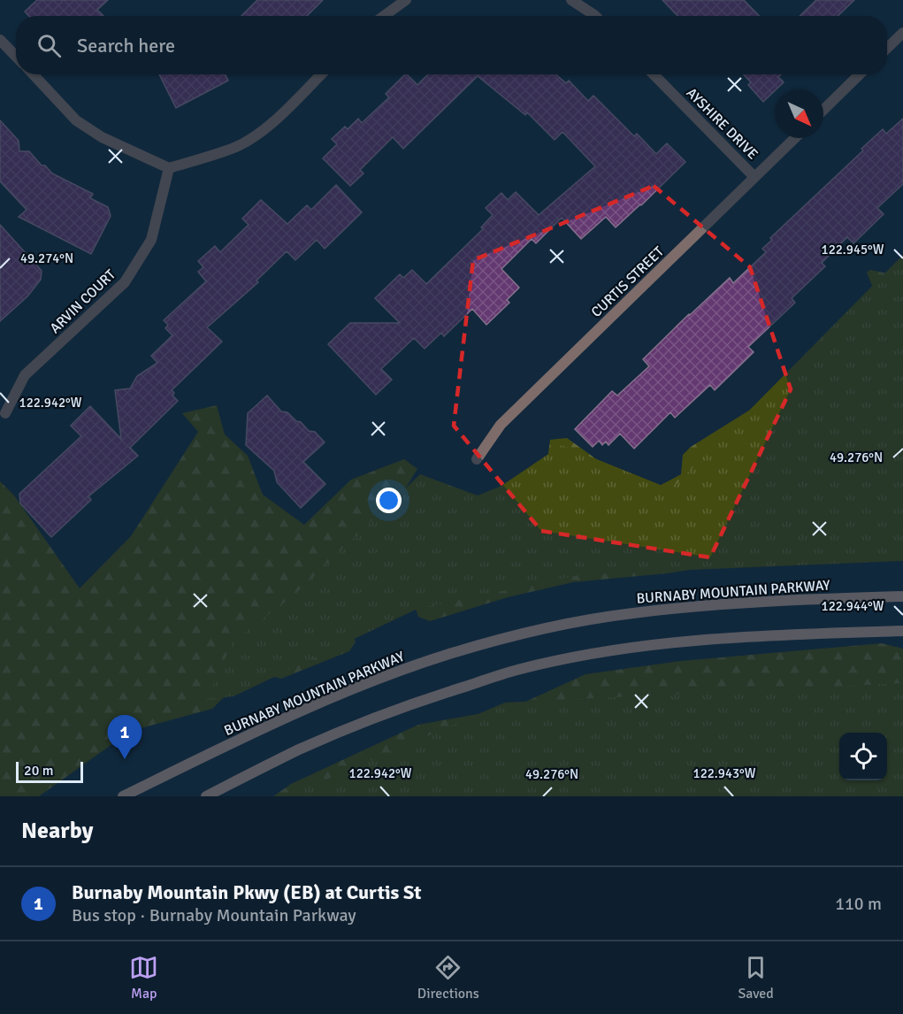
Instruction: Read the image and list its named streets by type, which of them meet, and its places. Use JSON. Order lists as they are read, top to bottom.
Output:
{
  "streets": {
    "main road": ["BURNABY MOUNTAIN PARKWAY"],
    "street": ["AYSHIRE DRIVE", "CURTIS STREET", "ARVIN COURT"]
  },
  "crossings": [
    ["AYSHIRE DRIVE", "CURTIS STREET"]
  ],
  "scale_bar": "20 m",
  "north": "bottom right",
  "page": {
    "search": "Search here",
    "pins": "1",
    "scale": "20 m",
    "heading": "Nearby",
    "list": [
      {
        "mark": "1",
        "name": "Burnaby Mountain Pkwy (EB) at Curtis St",
        "note": "Bus stop · Burnaby Mountain Parkway",
        "value": "110 m"
      }
    ],
    "nav": ["Map", "Directions", "Saved"]
  },
  "coordinates": [
    "122.945°W",
    "49.274°N",
    "122.942°W",
    "49.276°N",
    "122.944°W",
    "122.943°W"
  ]
}
